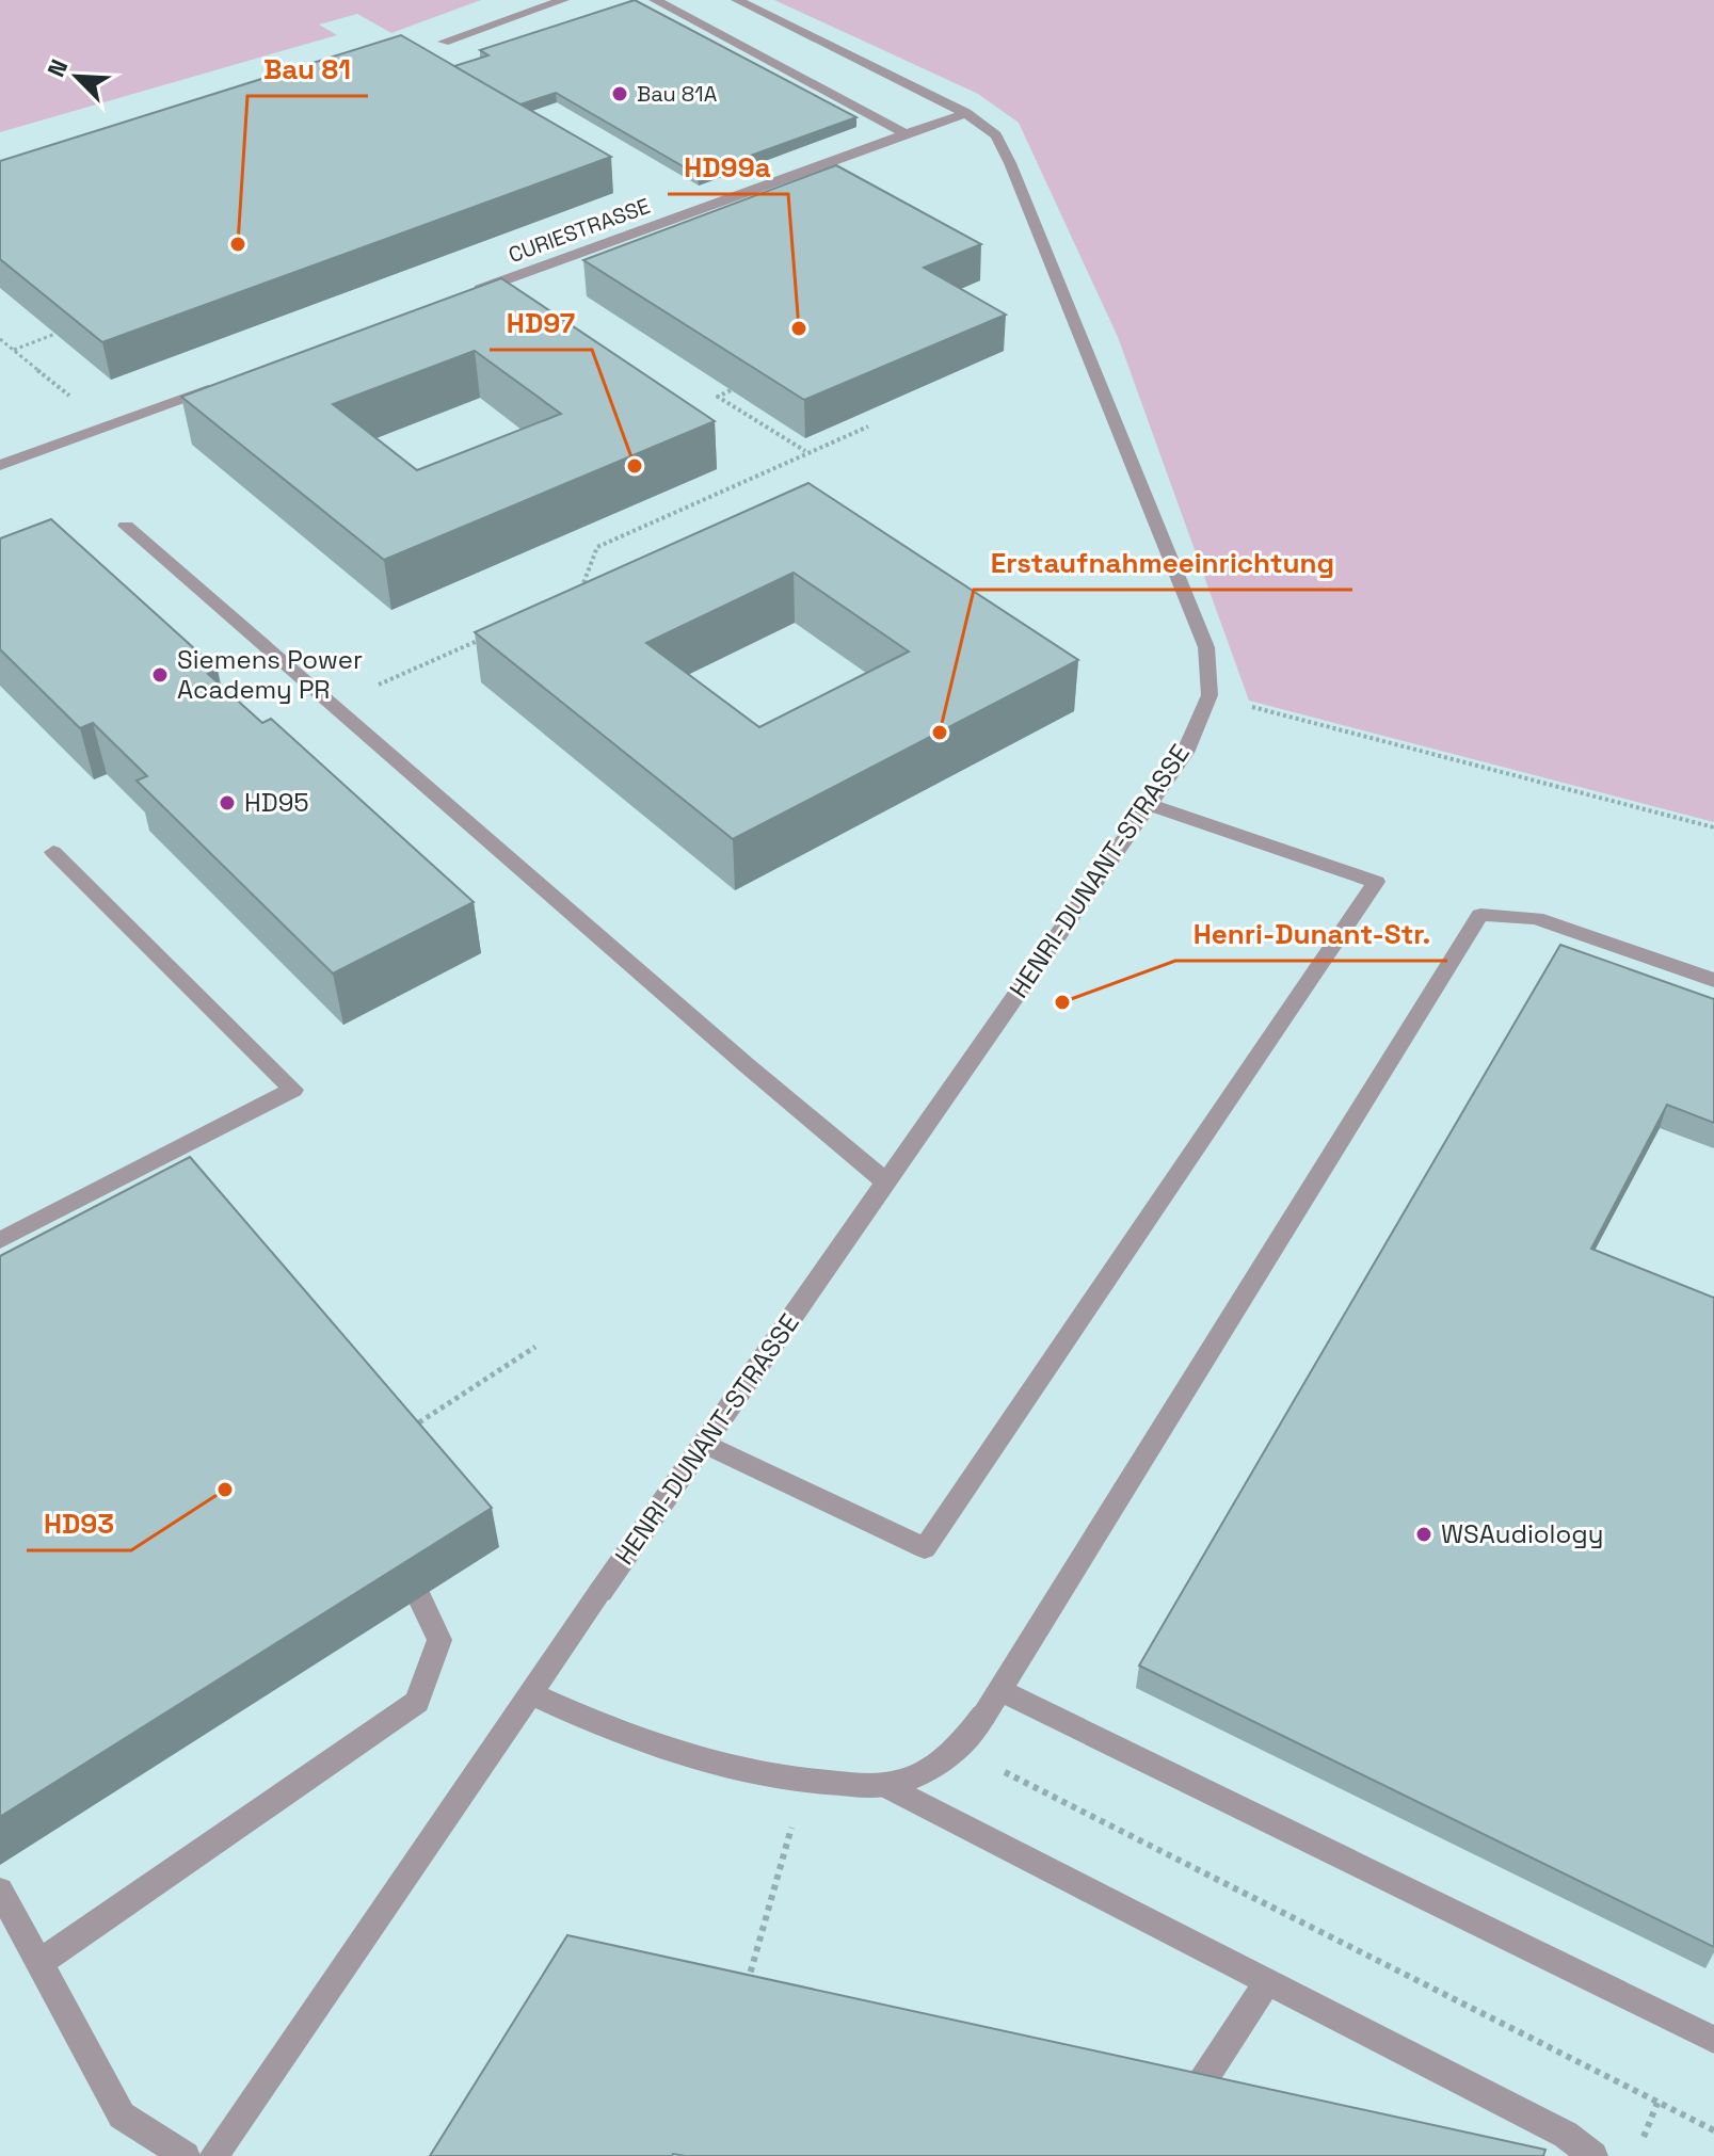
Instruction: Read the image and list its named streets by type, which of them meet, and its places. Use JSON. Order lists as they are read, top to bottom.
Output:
{
  "streets": {
    "street": ["CURIESTRASSE", "HENRI-DUNANT-STRASSE"]
  },
  "crossings": [
    ["CURIESTRASSE", "HENRI-DUNANT-STRASSE"]
  ],
  "places": [
    "Bau 81A",
    "Bau 81",
    "HD99a",
    "HD97",
    "Siemens Power Academy PR",
    "Erstaufnahmeeinrichtung",
    "HD95",
    "Henri-Dunant-Str.",
    "HD93",
    "WSAudiology"
  ],
  "north": "top left"
}
